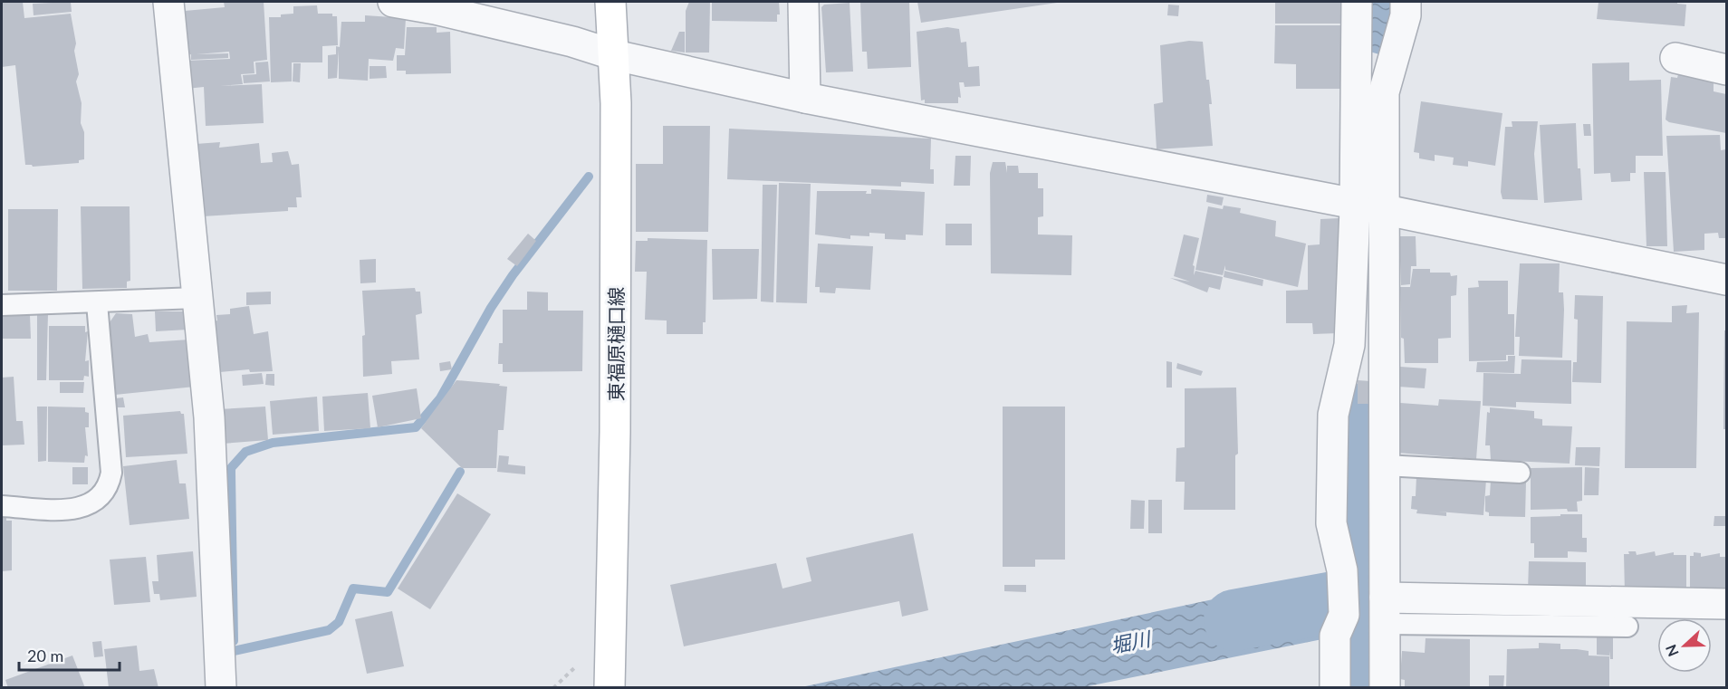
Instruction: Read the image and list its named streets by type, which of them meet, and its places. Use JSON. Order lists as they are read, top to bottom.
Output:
{
  "streets": {
    "main road": ["東福原樋口線"]
  },
  "water": ["堀川"],
  "scale_bar": "20 m",
  "north": "left"
}
